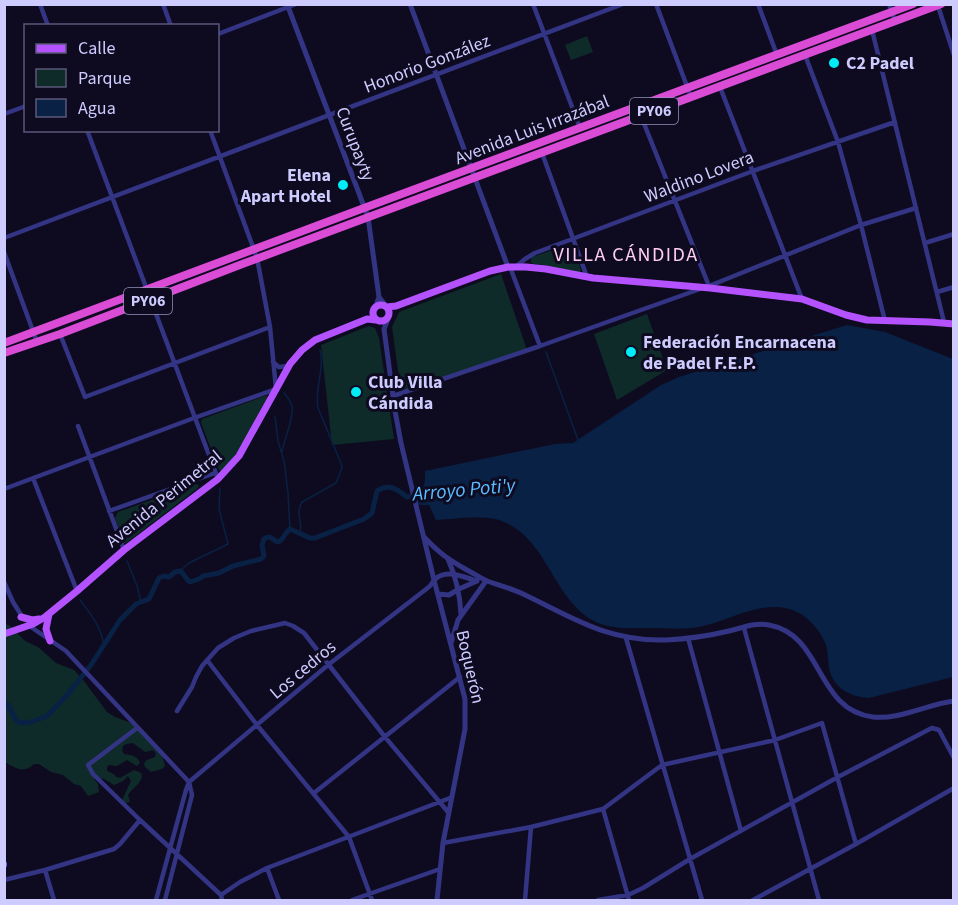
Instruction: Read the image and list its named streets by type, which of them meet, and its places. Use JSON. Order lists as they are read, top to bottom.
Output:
{
  "streets": {
    "highway": ["PY06", "Avenida Luis Irrazábal"],
    "main road": ["Avenida Perimetral"],
    "street": [
      "Honorio González",
      "Curupayty",
      "Waldino Lovera",
      "Boquerón",
      "Los cedros"
    ]
  },
  "crossings": [
    ["Honorio González", "Curupayty"],
    ["PY06", "Avenida Luis Irrazábal"],
    ["PY06", "Curupayty"],
    ["Avenida Luis Irrazábal", "Curupayty"],
    ["Curupayty", "Avenida Perimetral"],
    ["Waldino Lovera", "Avenida Perimetral"],
    ["Boquerón", "Los cedros"]
  ],
  "districts": ["VILLA CÁNDIDA"],
  "water": ["Arroyo Poti'y"],
  "places": [
    "C2 Padel",
    "Elena Apart Hotel",
    "Federación Encarnacena de Padel F.E.P.",
    "Club Villa Cándida"
  ],
  "legend": ["Calle", "Parque", "Agua"]
}
